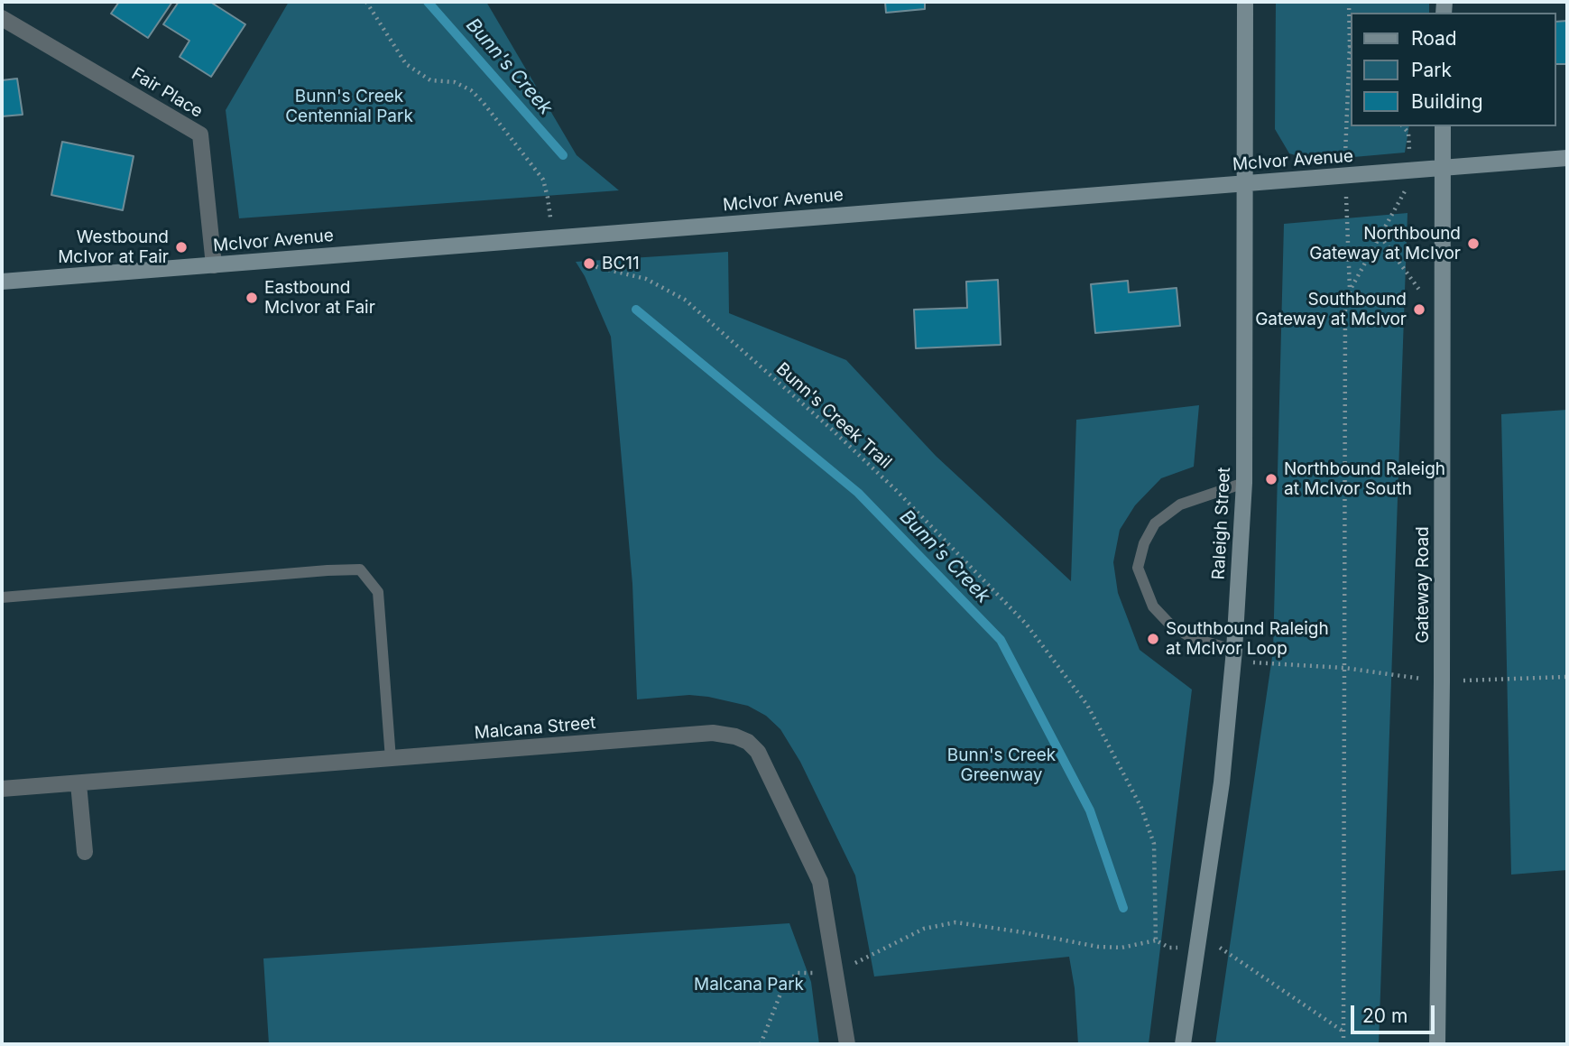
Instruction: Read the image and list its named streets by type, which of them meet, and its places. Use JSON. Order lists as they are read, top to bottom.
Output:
{
  "streets": {
    "street": [
      "Fair Place",
      "McIvor Avenue",
      "Raleigh Street",
      "Gateway Road",
      "Malcana Street"
    ],
    "path": ["Bunn's Creek Trail"]
  },
  "crossings": [
    ["Fair Place", "McIvor Avenue"],
    ["McIvor Avenue", "Bunn's Creek Trail"],
    ["McIvor Avenue", "Raleigh Street"],
    ["McIvor Avenue", "Gateway Road"]
  ],
  "water": ["Bunn's Creek"],
  "parks": ["Bunn's Creek Centennial Park", "Bunn's Creek Greenway", "Malcana Park"],
  "places": [
    "Northbound Gateway at McIvor",
    "Westbound McIvor at Fair",
    "BC11",
    "Eastbound McIvor at Fair",
    "Southbound Gateway at McIvor",
    "Northbound Raleigh at McIvor South",
    "Southbound Raleigh at McIvor Loop"
  ],
  "legend": ["Road", "Park", "Building"],
  "scale_bar": "20 m"
}
